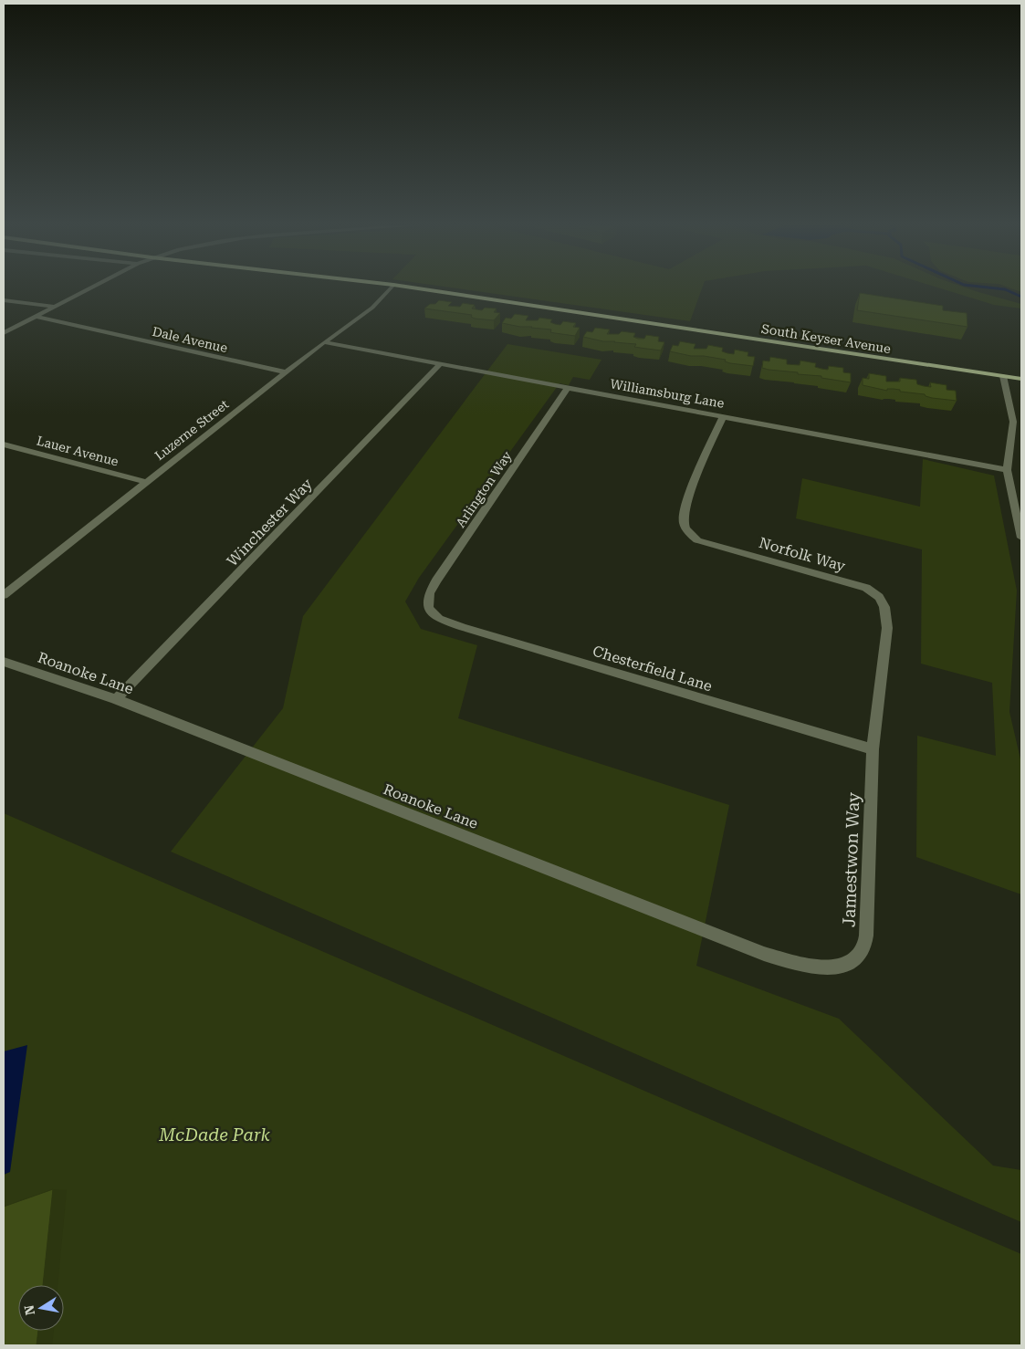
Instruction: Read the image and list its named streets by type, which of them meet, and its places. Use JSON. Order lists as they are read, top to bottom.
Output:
{
  "streets": {
    "main road": ["South Keyser Avenue"],
    "street": [
      "Dale Avenue",
      "Williamsburg Lane",
      "Luzerne Street",
      "Lauer Avenue",
      "Arlington Way",
      "Winchester Way",
      "Norfolk Way",
      "Chesterfield Lane",
      "Roanoke Lane",
      "Jamestwon Way"
    ]
  },
  "crossings": [
    ["Dale Avenue", "Luzerne Street"],
    ["Williamsburg Lane", "Luzerne Street"],
    ["Williamsburg Lane", "Arlington Way"],
    ["Williamsburg Lane", "Winchester Way"],
    ["Williamsburg Lane", "Norfolk Way"],
    ["Luzerne Street", "Lauer Avenue"],
    ["Arlington Way", "Chesterfield Lane"],
    ["Winchester Way", "Roanoke Lane"],
    ["Norfolk Way", "Chesterfield Lane"],
    ["Norfolk Way", "Jamestwon Way"],
    ["Chesterfield Lane", "Jamestwon Way"],
    ["Roanoke Lane", "Jamestwon Way"]
  ],
  "parks": ["McDade Park"],
  "north": "left"
}
